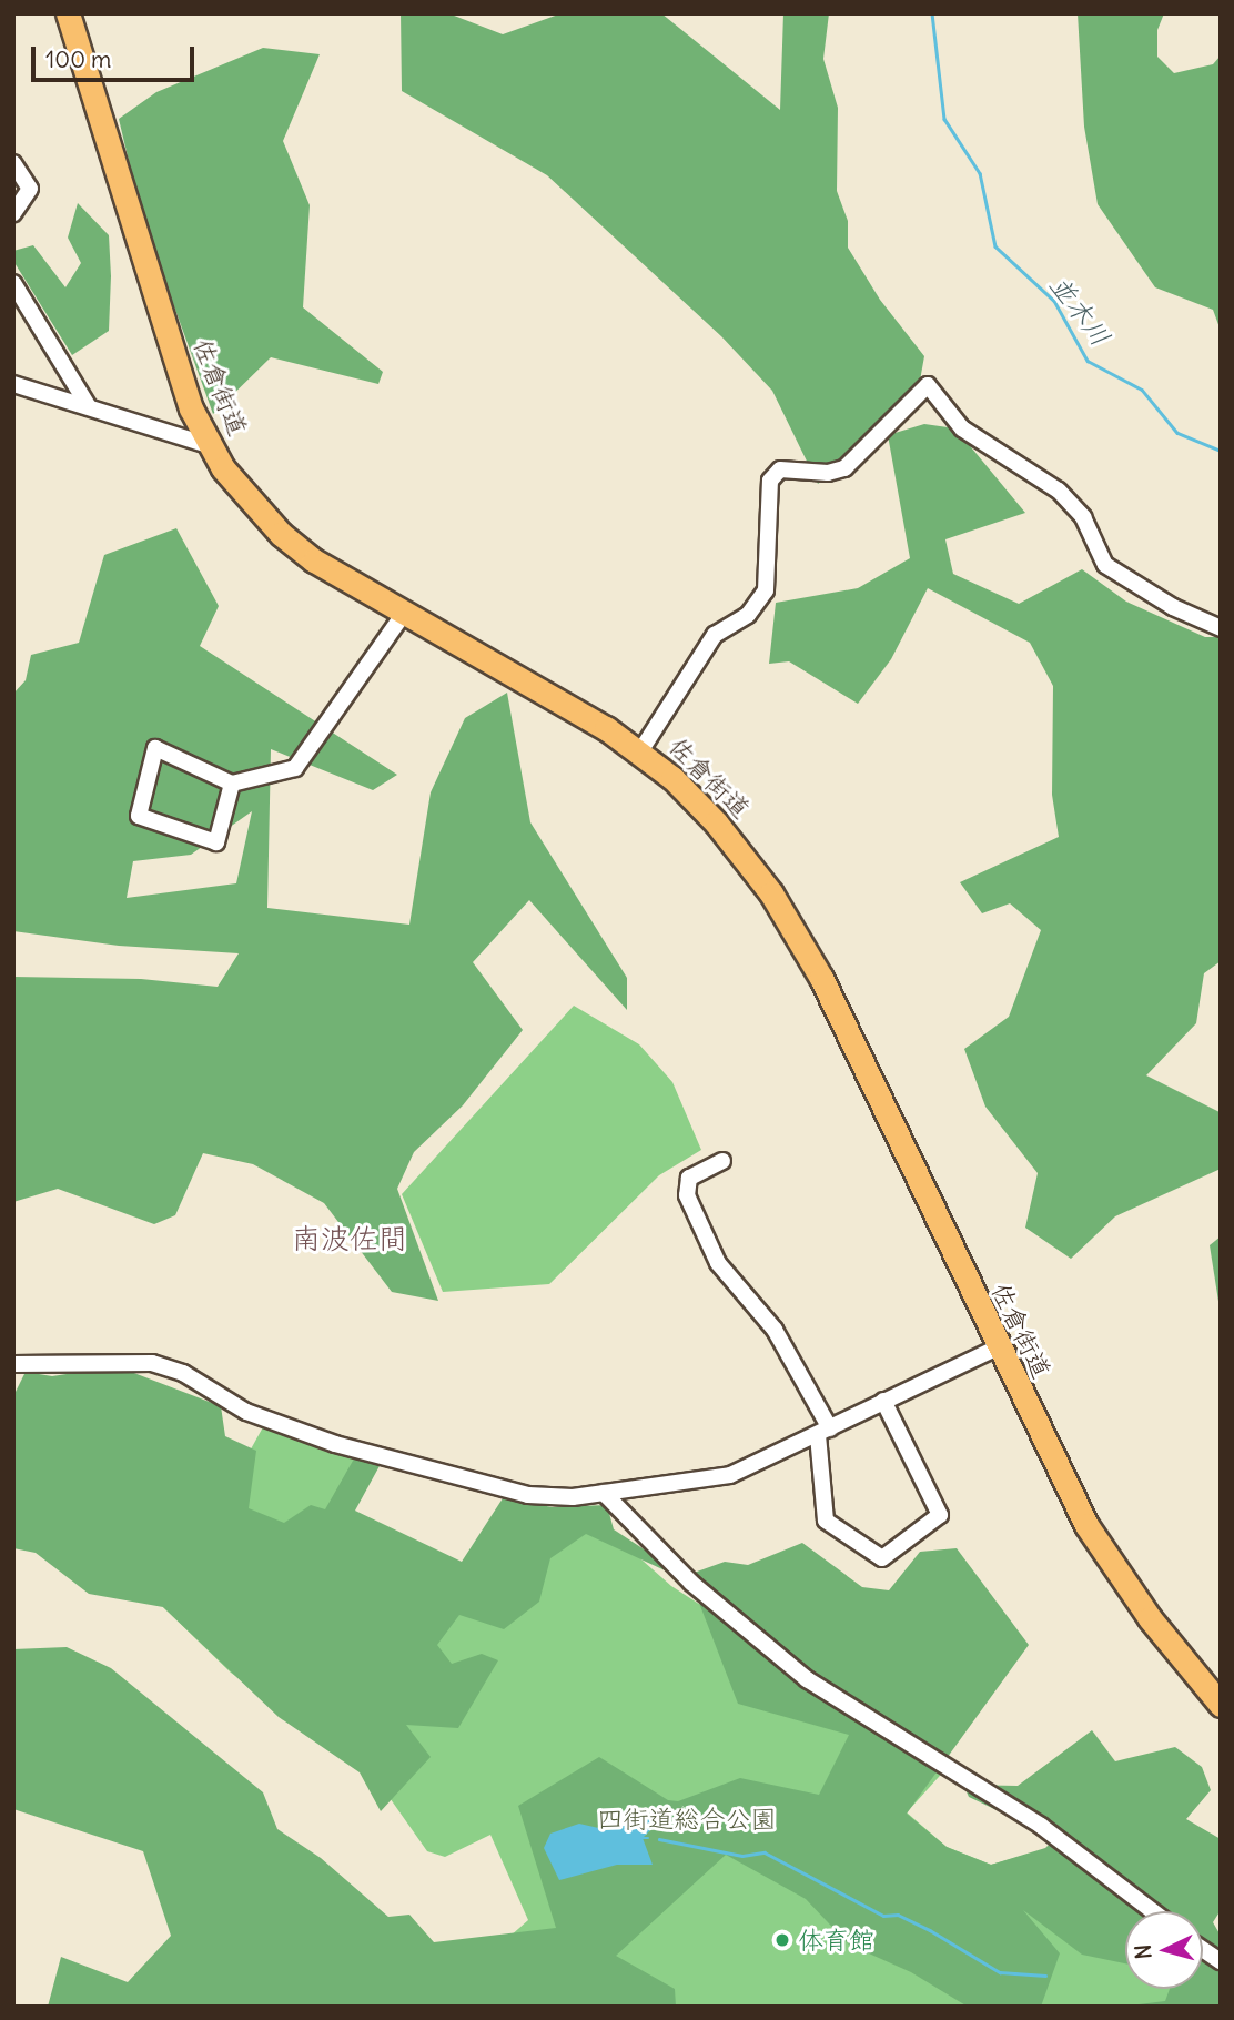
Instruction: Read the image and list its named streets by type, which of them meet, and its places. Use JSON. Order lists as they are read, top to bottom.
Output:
{
  "streets": {
    "highway": ["佐倉街道"]
  },
  "districts": ["南波佐間"],
  "water": ["並木川"],
  "parks": ["四街道総合公園"],
  "places": ["体育館"],
  "scale_bar": "100 m",
  "north": "left"
}
